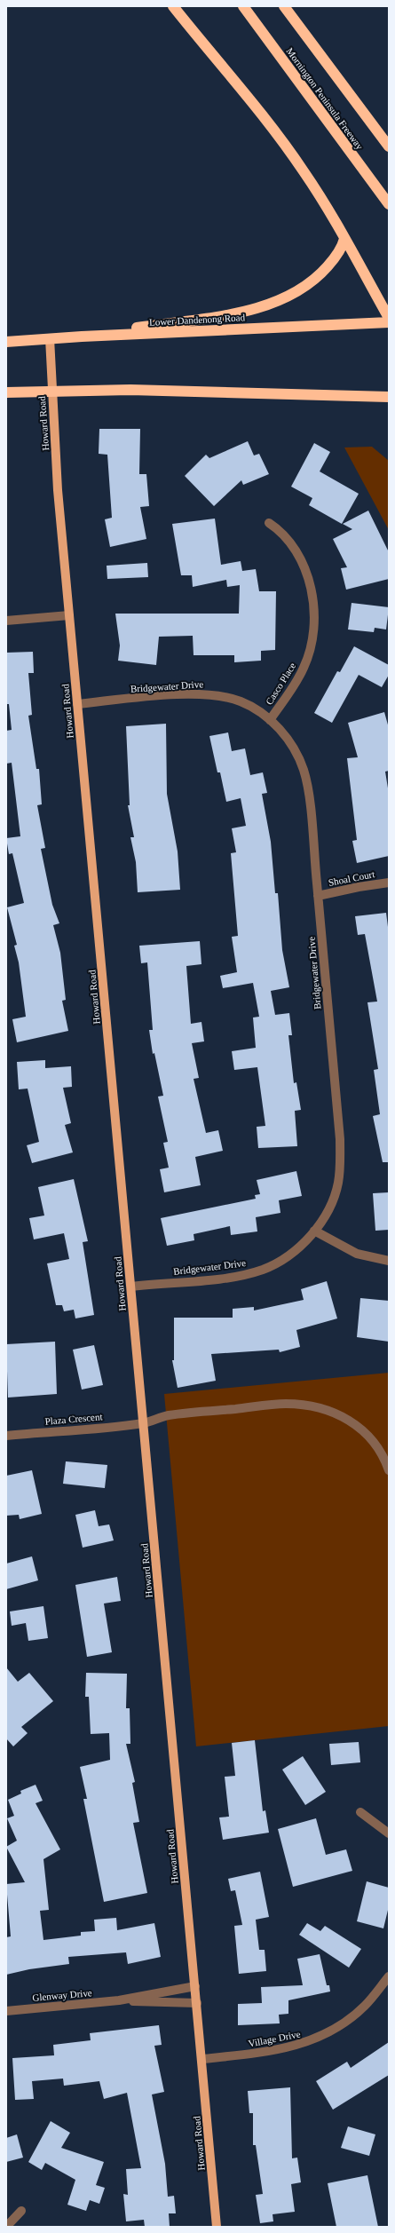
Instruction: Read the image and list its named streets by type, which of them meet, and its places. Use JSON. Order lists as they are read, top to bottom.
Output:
{
  "streets": {
    "highway": ["Mornington Peninsula Freeway", "Lower Dandenong Road"],
    "main road": ["Howard Road"],
    "street": [
      "Casco Place",
      "Bridgewater Drive",
      "Shoal Court",
      "Plaza Crescent",
      "Glenway Drive",
      "Village Drive"
    ]
  },
  "crossings": [
    ["Lower Dandenong Road", "Howard Road"],
    ["Howard Road", "Bridgewater Drive"],
    ["Howard Road", "Plaza Crescent"],
    ["Howard Road", "Glenway Drive"],
    ["Howard Road", "Village Drive"],
    ["Casco Place", "Bridgewater Drive"],
    ["Bridgewater Drive", "Shoal Court"]
  ]
}
